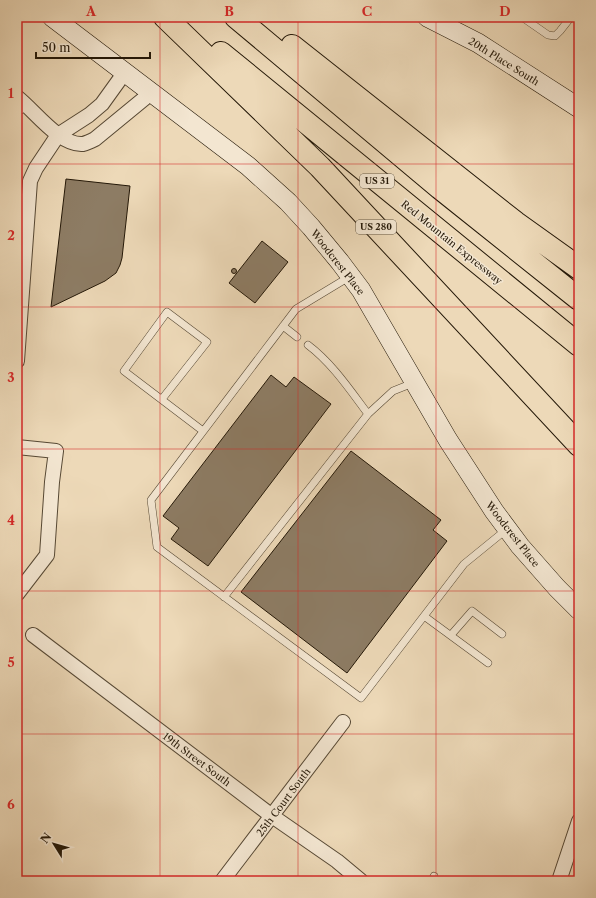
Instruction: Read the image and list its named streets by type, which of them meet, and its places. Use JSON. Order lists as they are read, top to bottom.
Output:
{
  "streets": {
    "highway": ["US 31", "US 280", "Red Mountain Expressway"],
    "street": [
      "20th Place South",
      "Woodcrest Place",
      "19th Street South",
      "25th Court South"
    ]
  },
  "crossings": [
    ["19th Street South", "25th Court South"]
  ],
  "scale_bar": "50 m",
  "north": "top left",
  "grid": {
    "columns": [
      "A",
      "B",
      "C",
      "D"
    ],
    "rows": [
      "1",
      "2",
      "3",
      "4",
      "5",
      "6"
    ]
  }
}
